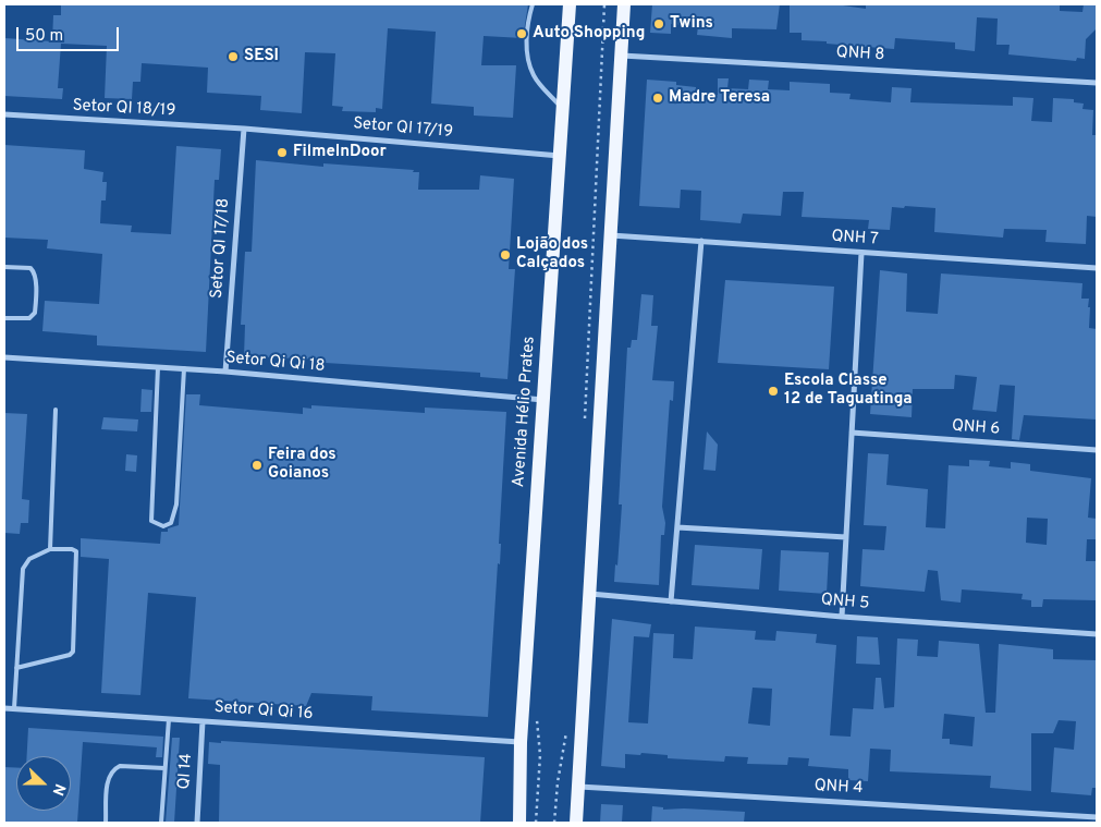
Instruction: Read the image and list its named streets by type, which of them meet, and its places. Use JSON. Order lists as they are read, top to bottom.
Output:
{
  "streets": {
    "main road": ["Avenida Hélio Prates"],
    "street": [
      "QNH 8",
      "Setor QI 18/19",
      "Setor QI 17/19",
      "QNH 7",
      "Setor QI 17/18",
      "Setor Qi Qi 18",
      "QNH 6",
      "QNH 5",
      "Setor Qi Qi 16",
      "QI 14",
      "QNH 4"
    ]
  },
  "crossings": [
    ["Setor QI 18/19", "Setor QI 17/19"],
    ["Setor QI 18/19", "Setor QI 17/18"],
    ["Setor QI 17/19", "Setor QI 17/18"],
    ["Setor QI 17/19", "Avenida Hélio Prates"],
    ["Setor QI 17/18", "Setor Qi Qi 18"],
    ["Setor Qi Qi 18", "Avenida Hélio Prates"],
    ["Avenida Hélio Prates", "Setor Qi Qi 16"],
    ["Setor Qi Qi 16", "QI 14"]
  ],
  "places": [
    "Twins",
    "Auto Shopping",
    "SESI",
    "Madre Teresa",
    "FilmeInDoor",
    "Lojão dos Calçados",
    "Escola Classe 12 de Taguatinga",
    "Feira dos Goianos"
  ],
  "scale_bar": "50 m",
  "north": "right"
}
